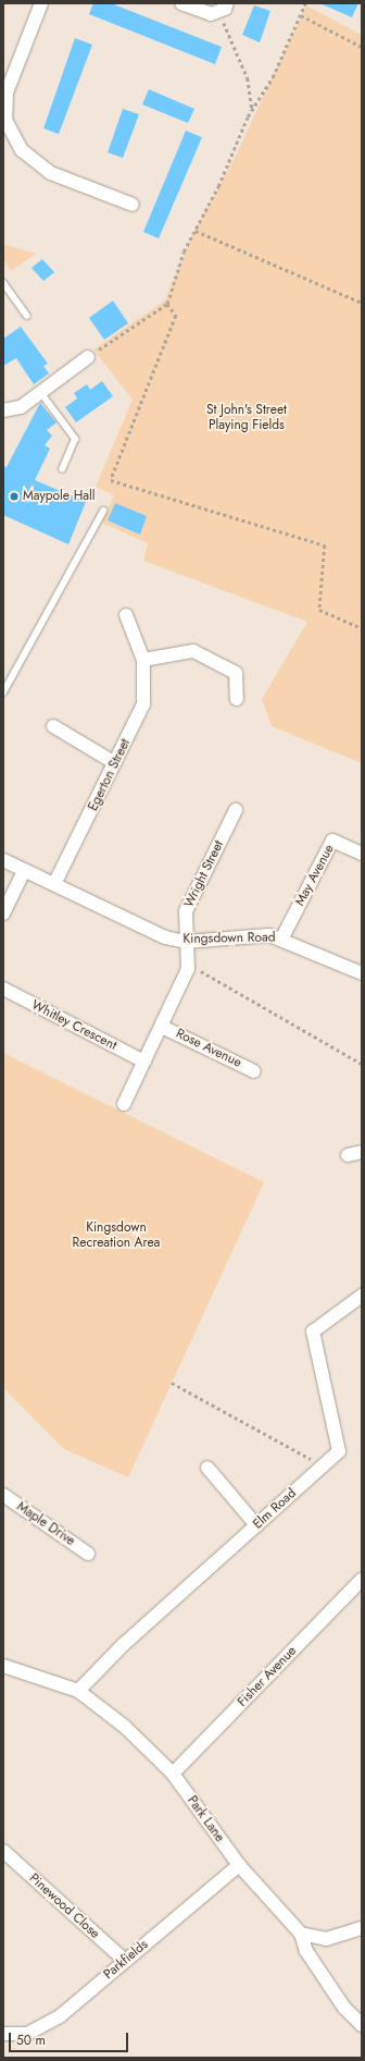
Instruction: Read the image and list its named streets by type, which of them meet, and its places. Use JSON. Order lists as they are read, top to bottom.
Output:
{
  "streets": {
    "street": [
      "Egerton Street",
      "Wright Street",
      "May Avenue",
      "Kingsdown Road",
      "Whitley Crescent",
      "Rose Avenue",
      "Elm Road",
      "Maple Drive",
      "Fisher Avenue",
      "Park Lane",
      "Pinewood Close",
      "Parkfields"
    ]
  },
  "crossings": [
    ["Egerton Street", "Kingsdown Road"],
    ["Wright Street", "Kingsdown Road"],
    ["May Avenue", "Kingsdown Road"],
    ["Elm Road", "Park Lane"],
    ["Fisher Avenue", "Park Lane"],
    ["Park Lane", "Parkfields"],
    ["Pinewood Close", "Parkfields"]
  ],
  "parks": ["St John's Street Playing Fields", "Kingsdown Recreation Area"],
  "places": ["Maypole Hall"],
  "scale_bar": "50 m"
}
